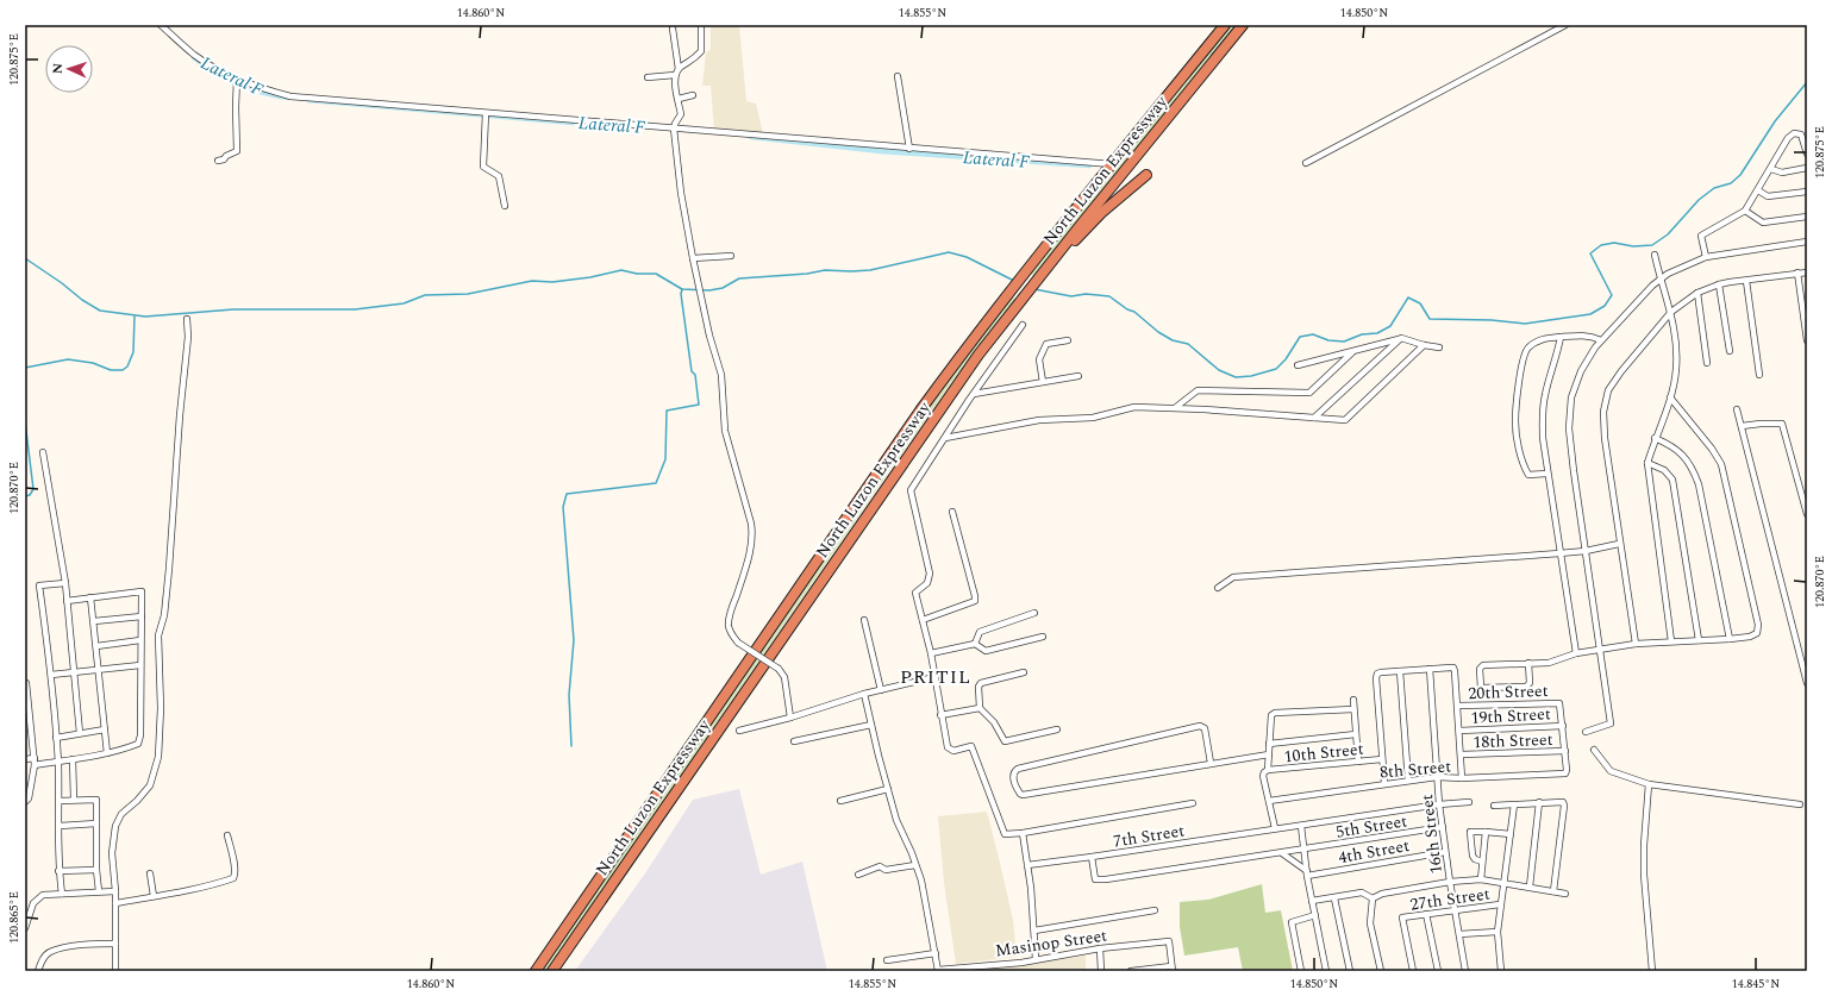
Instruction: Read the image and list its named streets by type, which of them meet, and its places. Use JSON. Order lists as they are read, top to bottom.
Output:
{
  "streets": {
    "highway": ["North Luzon Expressway"],
    "street": [
      "20th Street",
      "19th Street",
      "18th Street",
      "10th Street",
      "8th Street",
      "5th Street",
      "16th Street",
      "7th Street",
      "4th Street",
      "27th Street",
      "Masinop Street"
    ]
  },
  "crossings": [
    ["20th Street", "19th Street"],
    ["18th Street", "8th Street"],
    ["8th Street", "16th Street"],
    ["5th Street", "16th Street"],
    ["5th Street", "7th Street"],
    ["16th Street", "7th Street"],
    ["16th Street", "4th Street"],
    ["16th Street", "27th Street"]
  ],
  "districts": ["PRITIL"],
  "water": ["Lateral F"],
  "north": "left",
  "coordinates": [
    "14.860°N",
    "14.855°N",
    "14.850°N",
    "120.875°E",
    "120.870°E",
    "120.865°E",
    "14.845°N"
  ]
}
